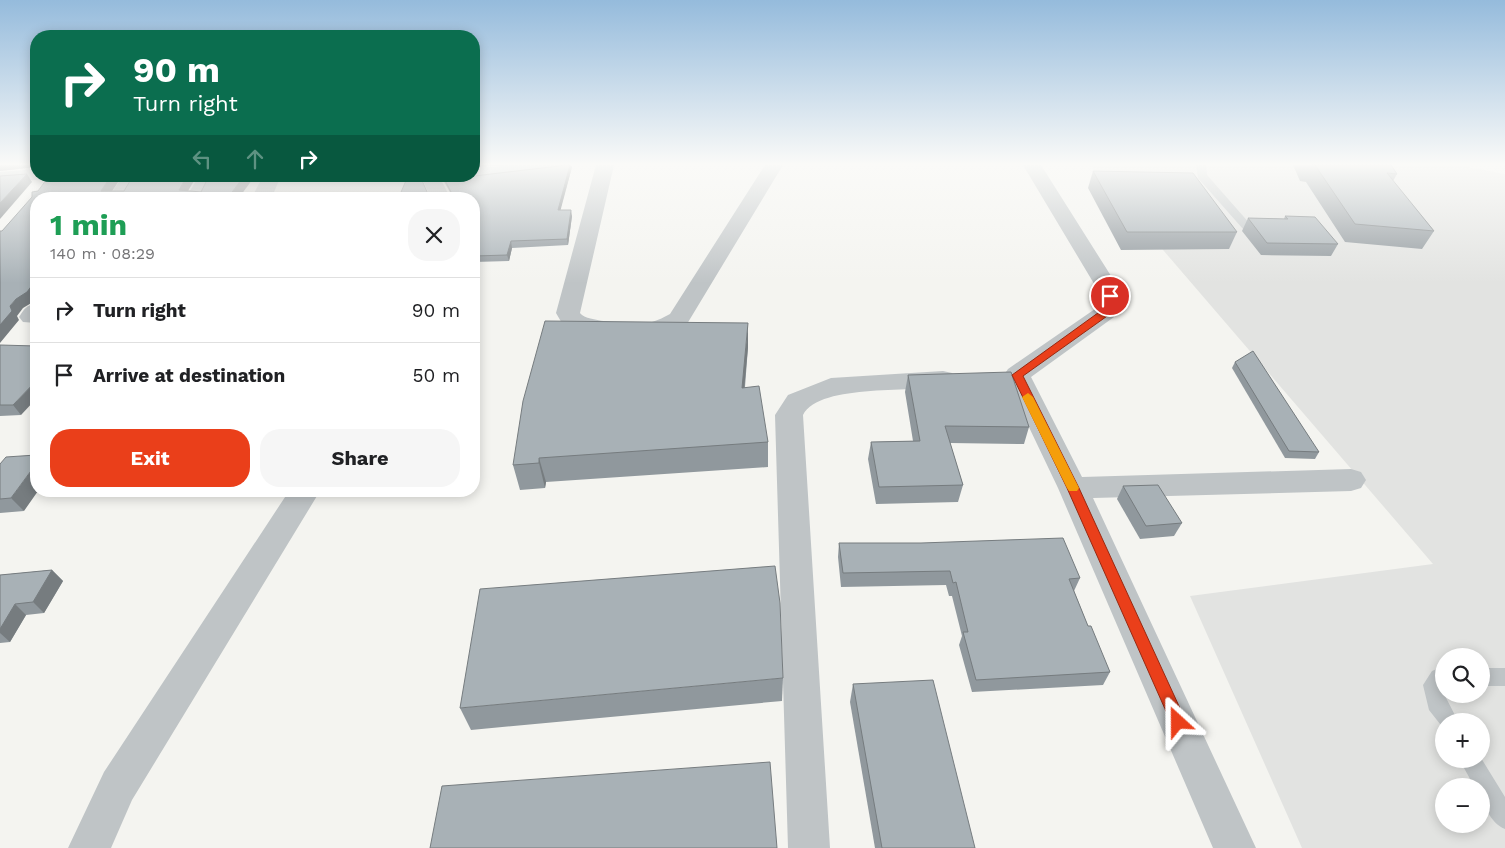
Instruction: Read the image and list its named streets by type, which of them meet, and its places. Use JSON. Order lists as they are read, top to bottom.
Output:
{
  "page": {
    "turn": ["90 m", "Turn right"],
    "heading": ["1 min", "140 m · 08:29"],
    "list": [
      {
        "name": "Turn right",
        "value": "90 m"
      },
      {
        "name": "Arrive at destination",
        "value": "50 m"
      }
    ],
    "buttons": ["Exit", "Share"],
    "map_buttons": ["+", "−"]
  }
}
